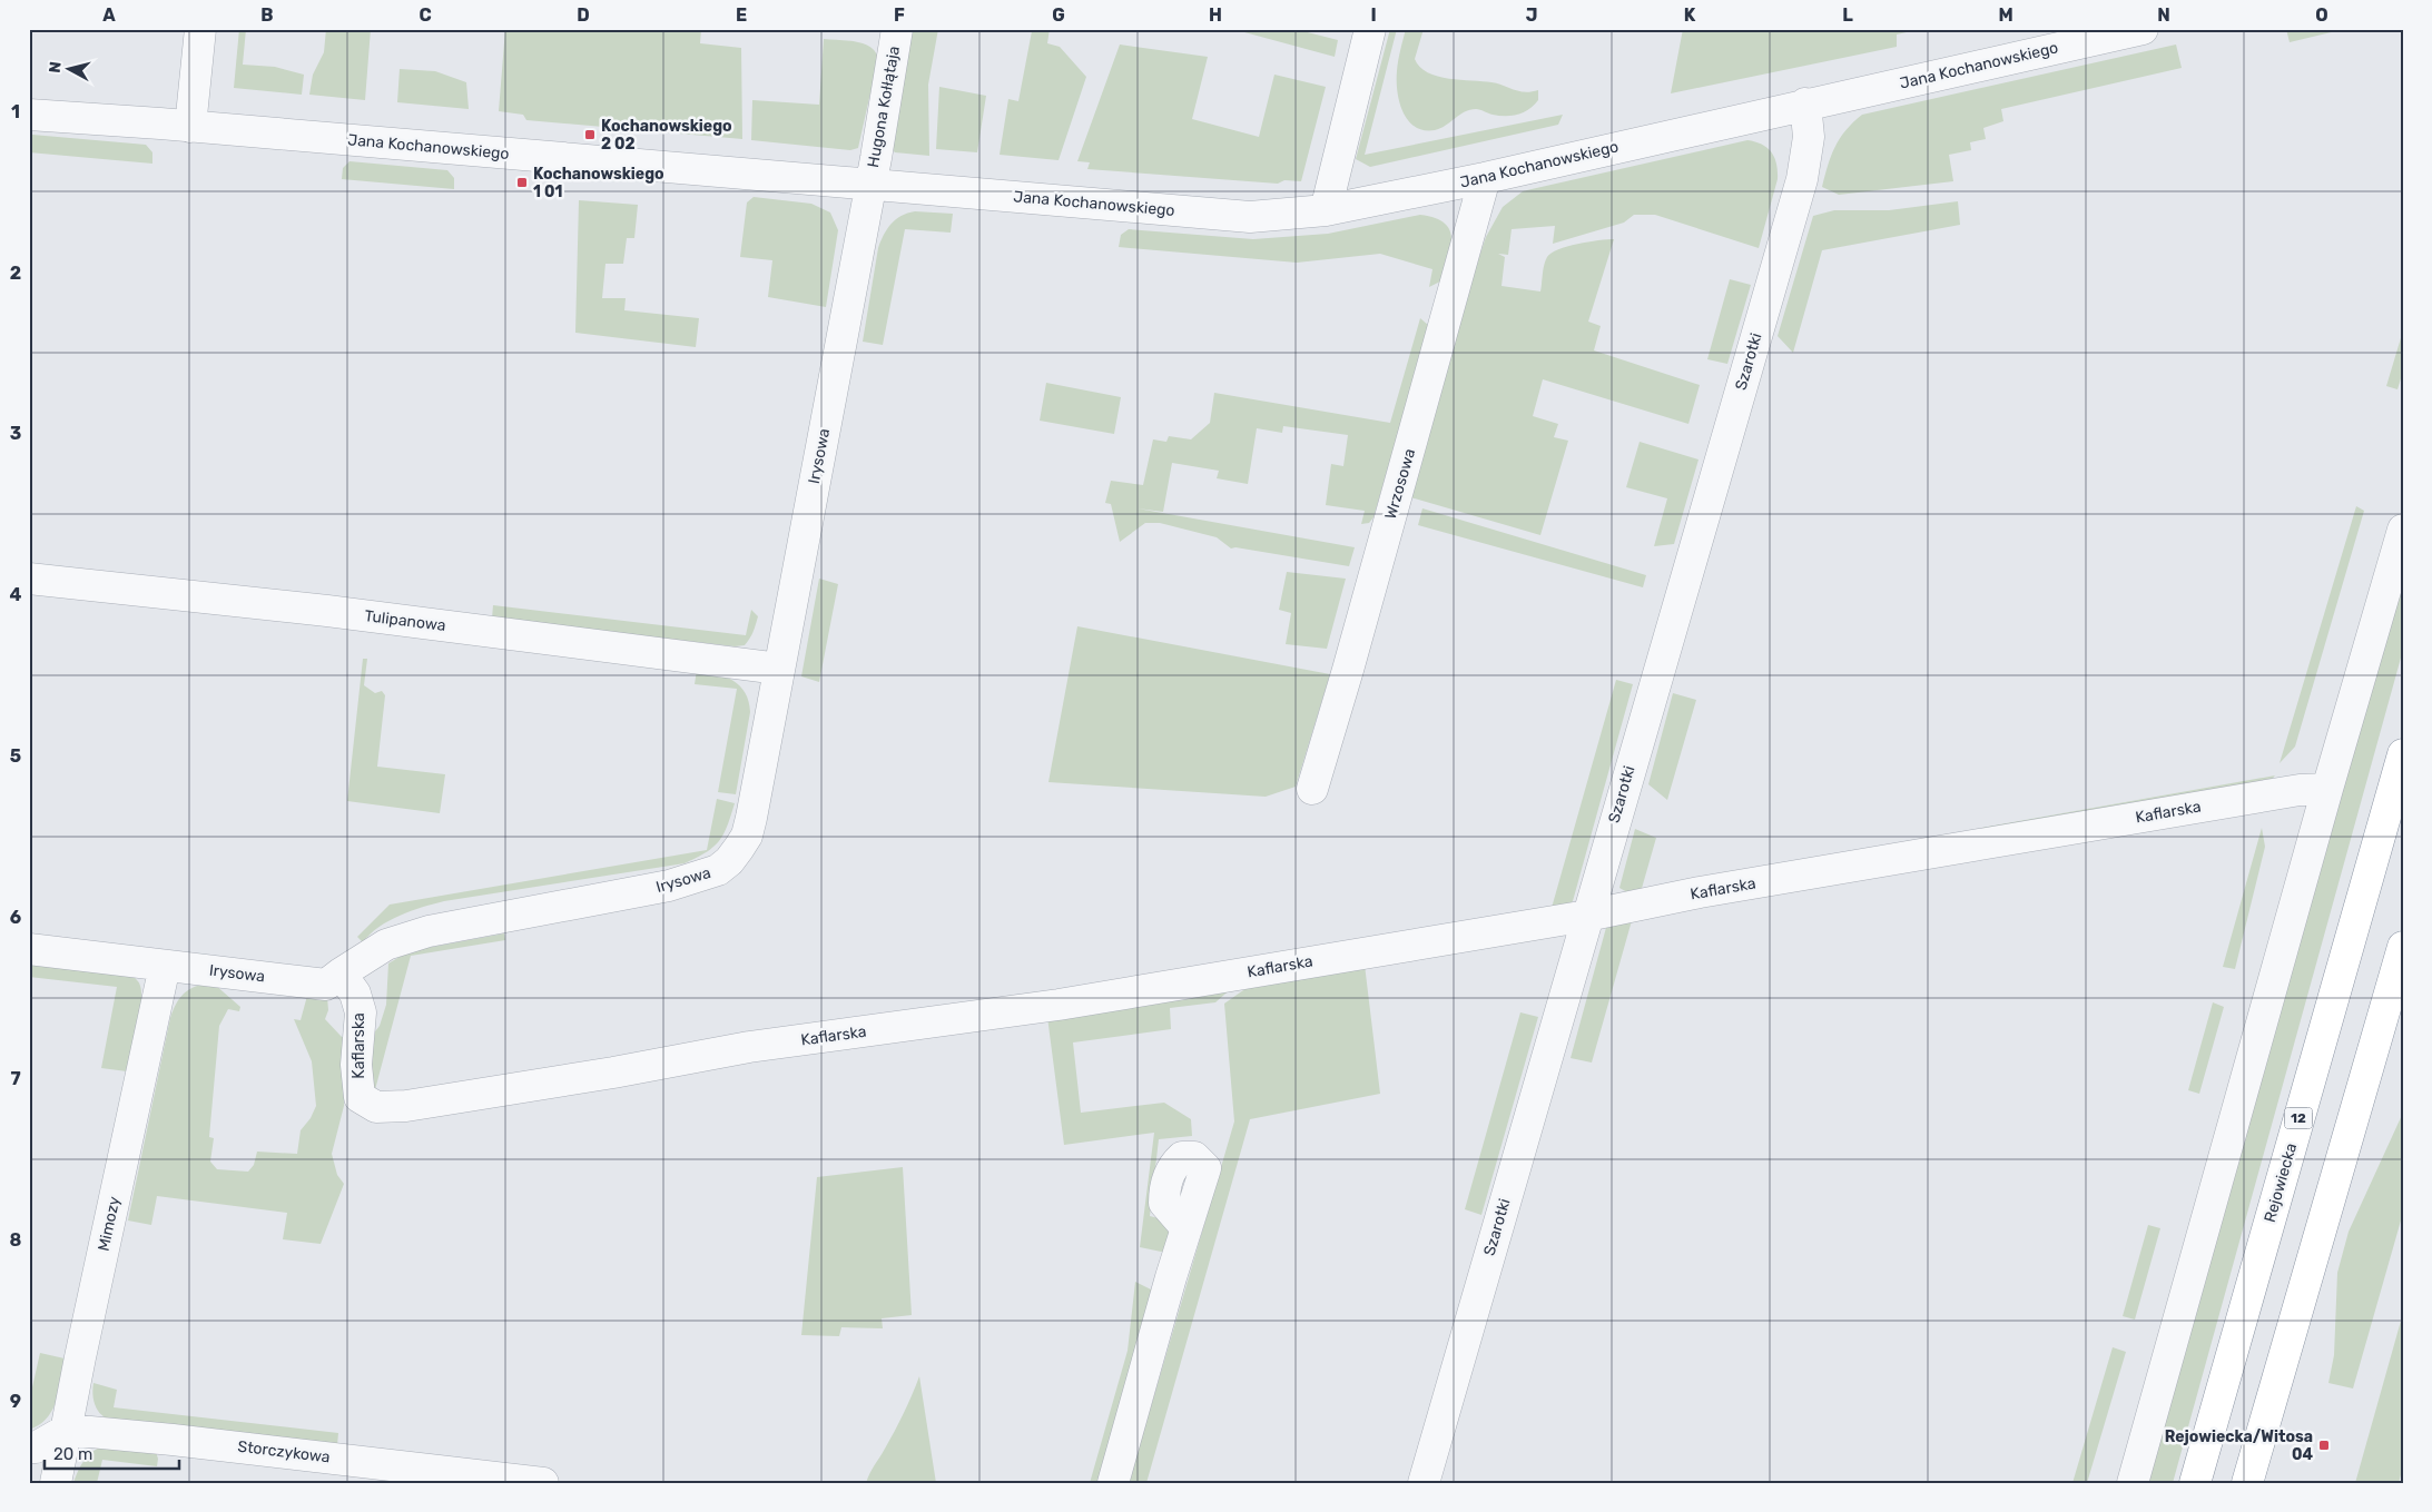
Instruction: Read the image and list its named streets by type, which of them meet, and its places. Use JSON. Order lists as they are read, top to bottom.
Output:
{
  "streets": {
    "highway": ["12", "Rejowiecka"],
    "street": [
      "Jana Kochanowskiego",
      "Hugona Kołłątaja",
      "Szarotki",
      "Irysowa",
      "Wrzosowa",
      "Tulipanowa",
      "Kaflarska",
      "Mimozy",
      "Storczykowa"
    ]
  },
  "crossings": [
    ["Jana Kochanowskiego", "Hugona Kołłątaja"],
    ["Jana Kochanowskiego", "Szarotki"],
    ["Jana Kochanowskiego", "Irysowa"],
    ["Jana Kochanowskiego", "Wrzosowa"],
    ["Hugona Kołłątaja", "Irysowa"],
    ["Szarotki", "Kaflarska"],
    ["Irysowa", "Tulipanowa"],
    ["Irysowa", "Kaflarska"],
    ["Irysowa", "Mimozy"],
    ["Mimozy", "Storczykowa"]
  ],
  "places": {
    "transit": ["Kochanowskiego 2 02", "Kochanowskiego 1 01", "Rejowiecka/Witosa 04"]
  },
  "scale_bar": "20 m",
  "north": "left",
  "grid": {
    "columns": [
      "A",
      "B",
      "C",
      "D",
      "E",
      "F",
      "G",
      "H",
      "I",
      "J",
      "K",
      "L",
      "M",
      "N",
      "O"
    ],
    "rows": [
      "1",
      "2",
      "3",
      "4",
      "5",
      "6",
      "7",
      "8",
      "9"
    ]
  }
}
